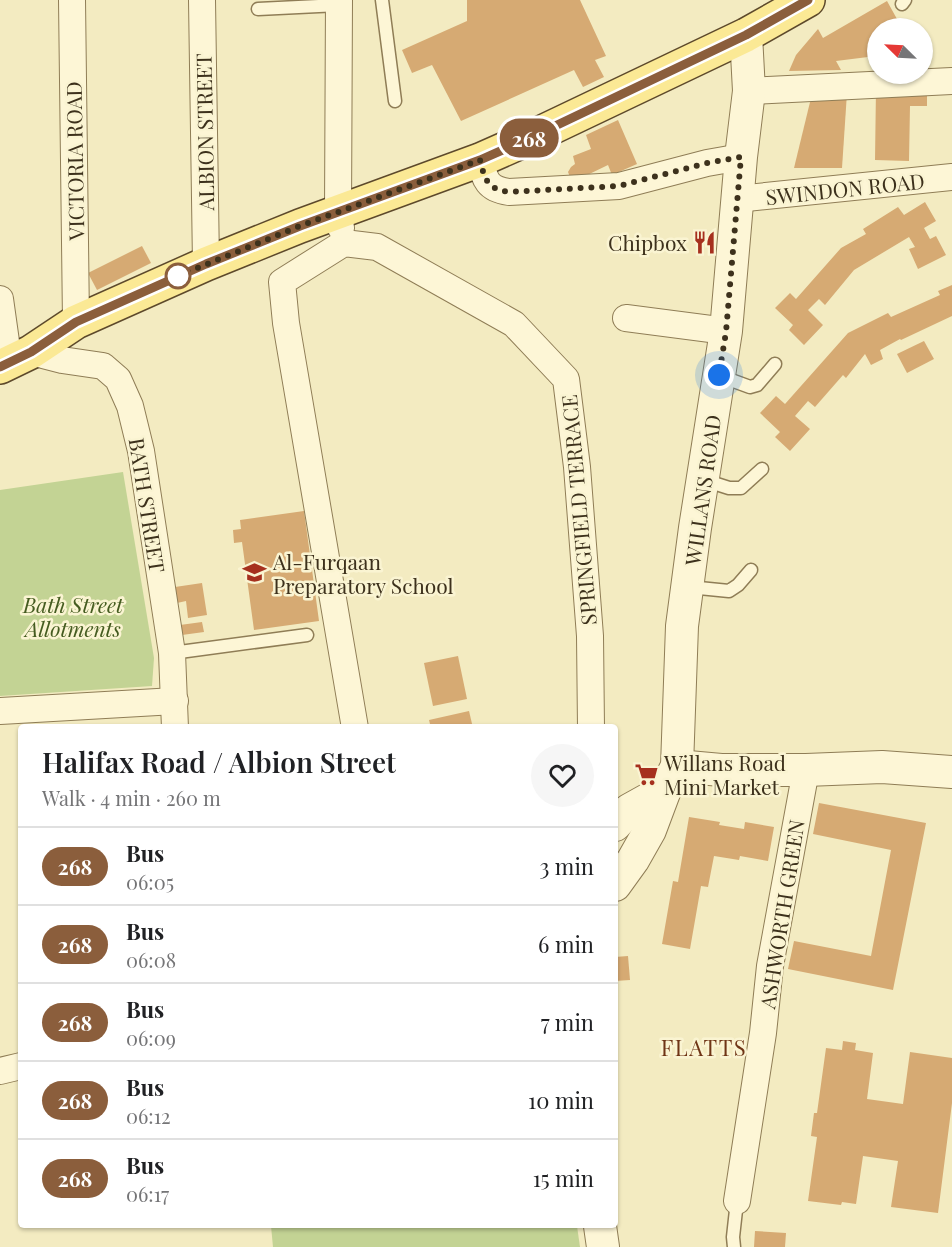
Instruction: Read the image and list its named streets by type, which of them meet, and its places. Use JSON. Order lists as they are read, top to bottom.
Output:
{
  "streets": {
    "street": [
      "ALBION STREET",
      "VICTORIA ROAD",
      "SWINDON ROAD",
      "WILLANS ROAD",
      "BATH STREET",
      "SPRINGFIELD TERRACE",
      "ASHWORTH GREEN"
    ]
  },
  "crossings": [
    ["SWINDON ROAD", "WILLANS ROAD"]
  ],
  "districts": ["FLATTS"],
  "parks": ["Bath Street Allotments"],
  "places": {
    "restaurant": ["Chipbox"],
    "school or university": ["Al-Furqaan Preparatory School"],
    "supermarket": ["Willans Road Mini Market"]
  },
  "lines": ["bus line 268"],
  "north": "top left",
  "page": {
    "on_map": "268",
    "heading": ["Halifax Road / Albion Street", "Walk · 4 min · 260 m"],
    "list": [
      {
        "mark": "268",
        "name": "Bus",
        "note": "06:05",
        "value": "3 min"
      },
      {
        "mark": "268",
        "name": "Bus",
        "note": "06:08",
        "value": "6 min"
      },
      {
        "mark": "268",
        "name": "Bus",
        "note": "06:09",
        "value": "7 min"
      },
      {
        "mark": "268",
        "name": "Bus",
        "note": "06:12",
        "value": "10 min"
      },
      {
        "mark": "268",
        "name": "Bus",
        "note": "06:17",
        "value": "15 min"
      }
    ]
  }
}
